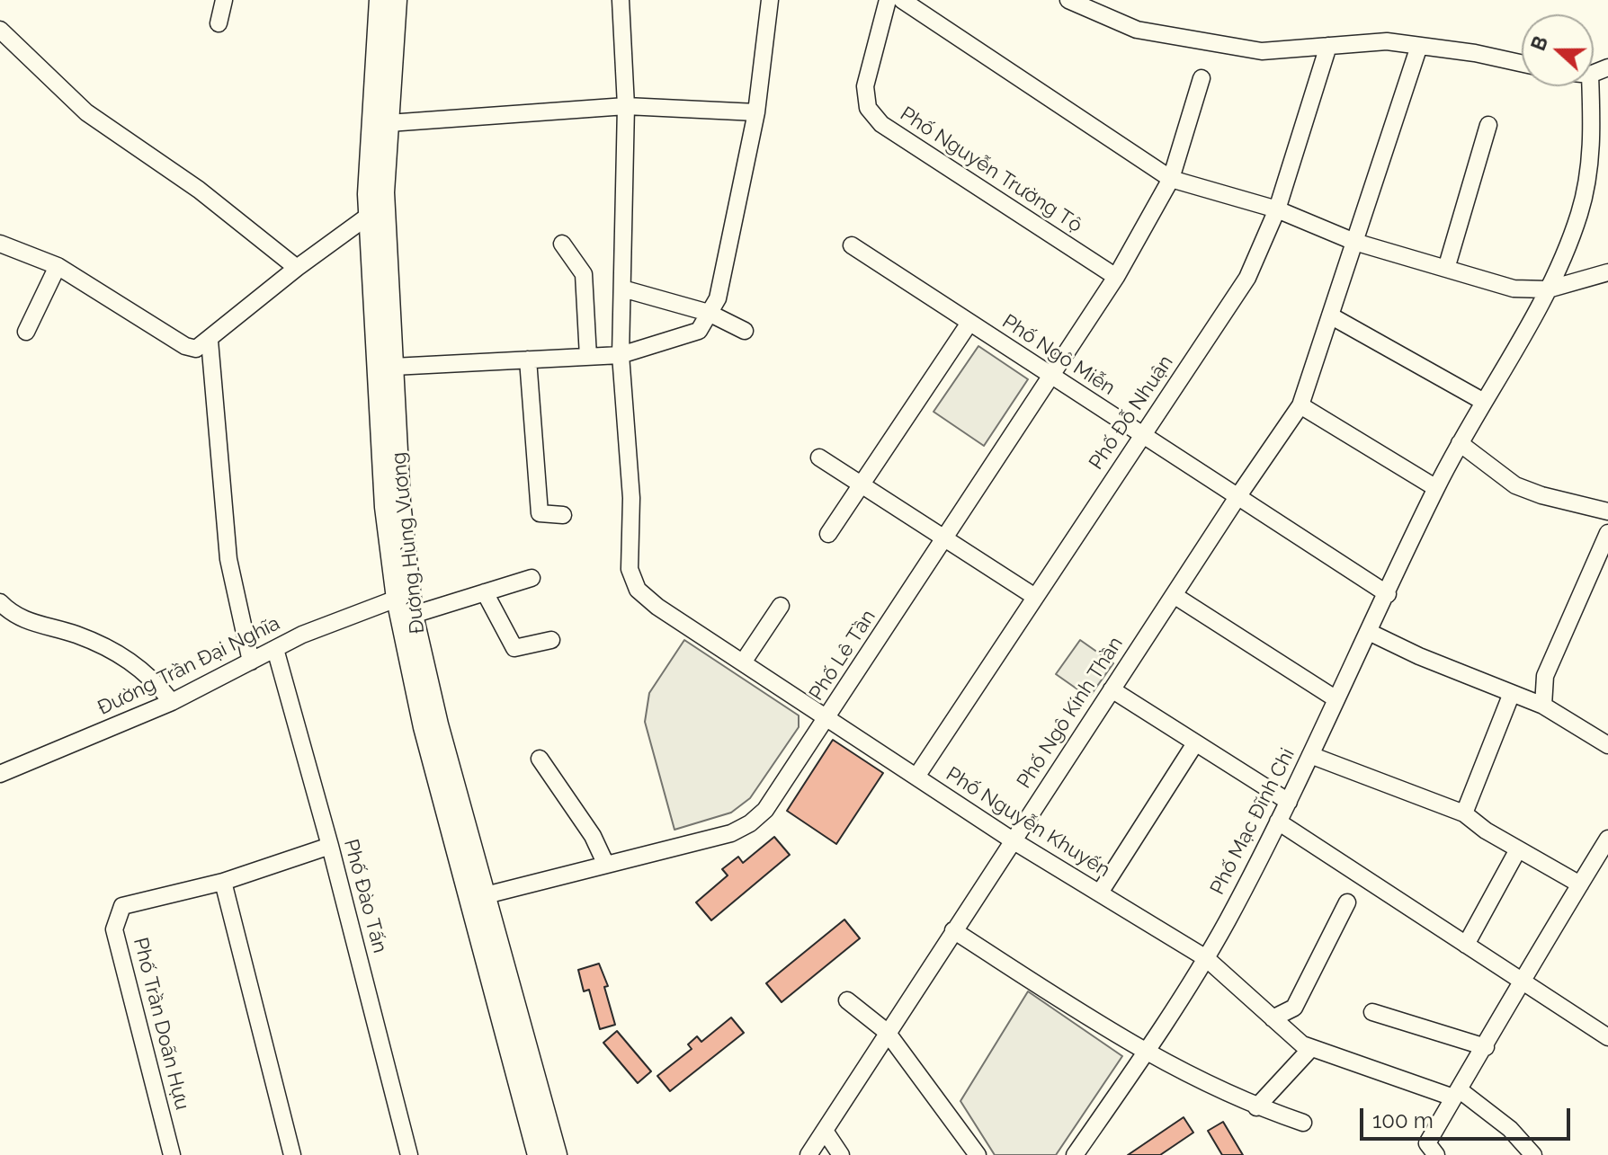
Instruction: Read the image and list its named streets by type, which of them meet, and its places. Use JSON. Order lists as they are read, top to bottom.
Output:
{
  "streets": {
    "main road": ["Đường Hùng Vương"],
    "street": [
      "Phố Nguyễn Trường Tộ",
      "Phố Ngô Miễn",
      "Phố Đỗ Nhuận",
      "Phố Lê Tần",
      "Đường Trần Đại Nghĩa",
      "Phố Ngô Kính Thần",
      "Phố Mạc Đĩnh Chi",
      "Phố Nguyễn Khuyến",
      "Phố Đào Tấn",
      "Phố Trần Doãn Hựu"
    ]
  },
  "crossings": [
    ["Phố Nguyễn Trường Tộ", "Phố Lê Tần"],
    ["Phố Ngô Miễn", "Phố Đỗ Nhuận"],
    ["Phố Ngô Miễn", "Phố Lê Tần"],
    ["Phố Ngô Miễn", "Phố Ngô Kính Thần"],
    ["Phố Ngô Miễn", "Phố Mạc Đĩnh Chi"],
    ["Phố Đỗ Nhuận", "Phố Nguyễn Khuyến"],
    ["Đường Hùng Vương", "Phố Lê Tần"],
    ["Đường Hùng Vương", "Đường Trần Đại Nghĩa"],
    ["Phố Lê Tần", "Phố Nguyễn Khuyến"],
    ["Đường Trần Đại Nghĩa", "Phố Đào Tấn"],
    ["Phố Ngô Kính Thần", "Phố Nguyễn Khuyến"],
    ["Phố Mạc Đĩnh Chi", "Phố Nguyễn Khuyến"],
    ["Phố Đào Tấn", "Phố Trần Doãn Hựu"]
  ],
  "scale_bar": "100 m",
  "north": "left"
}
